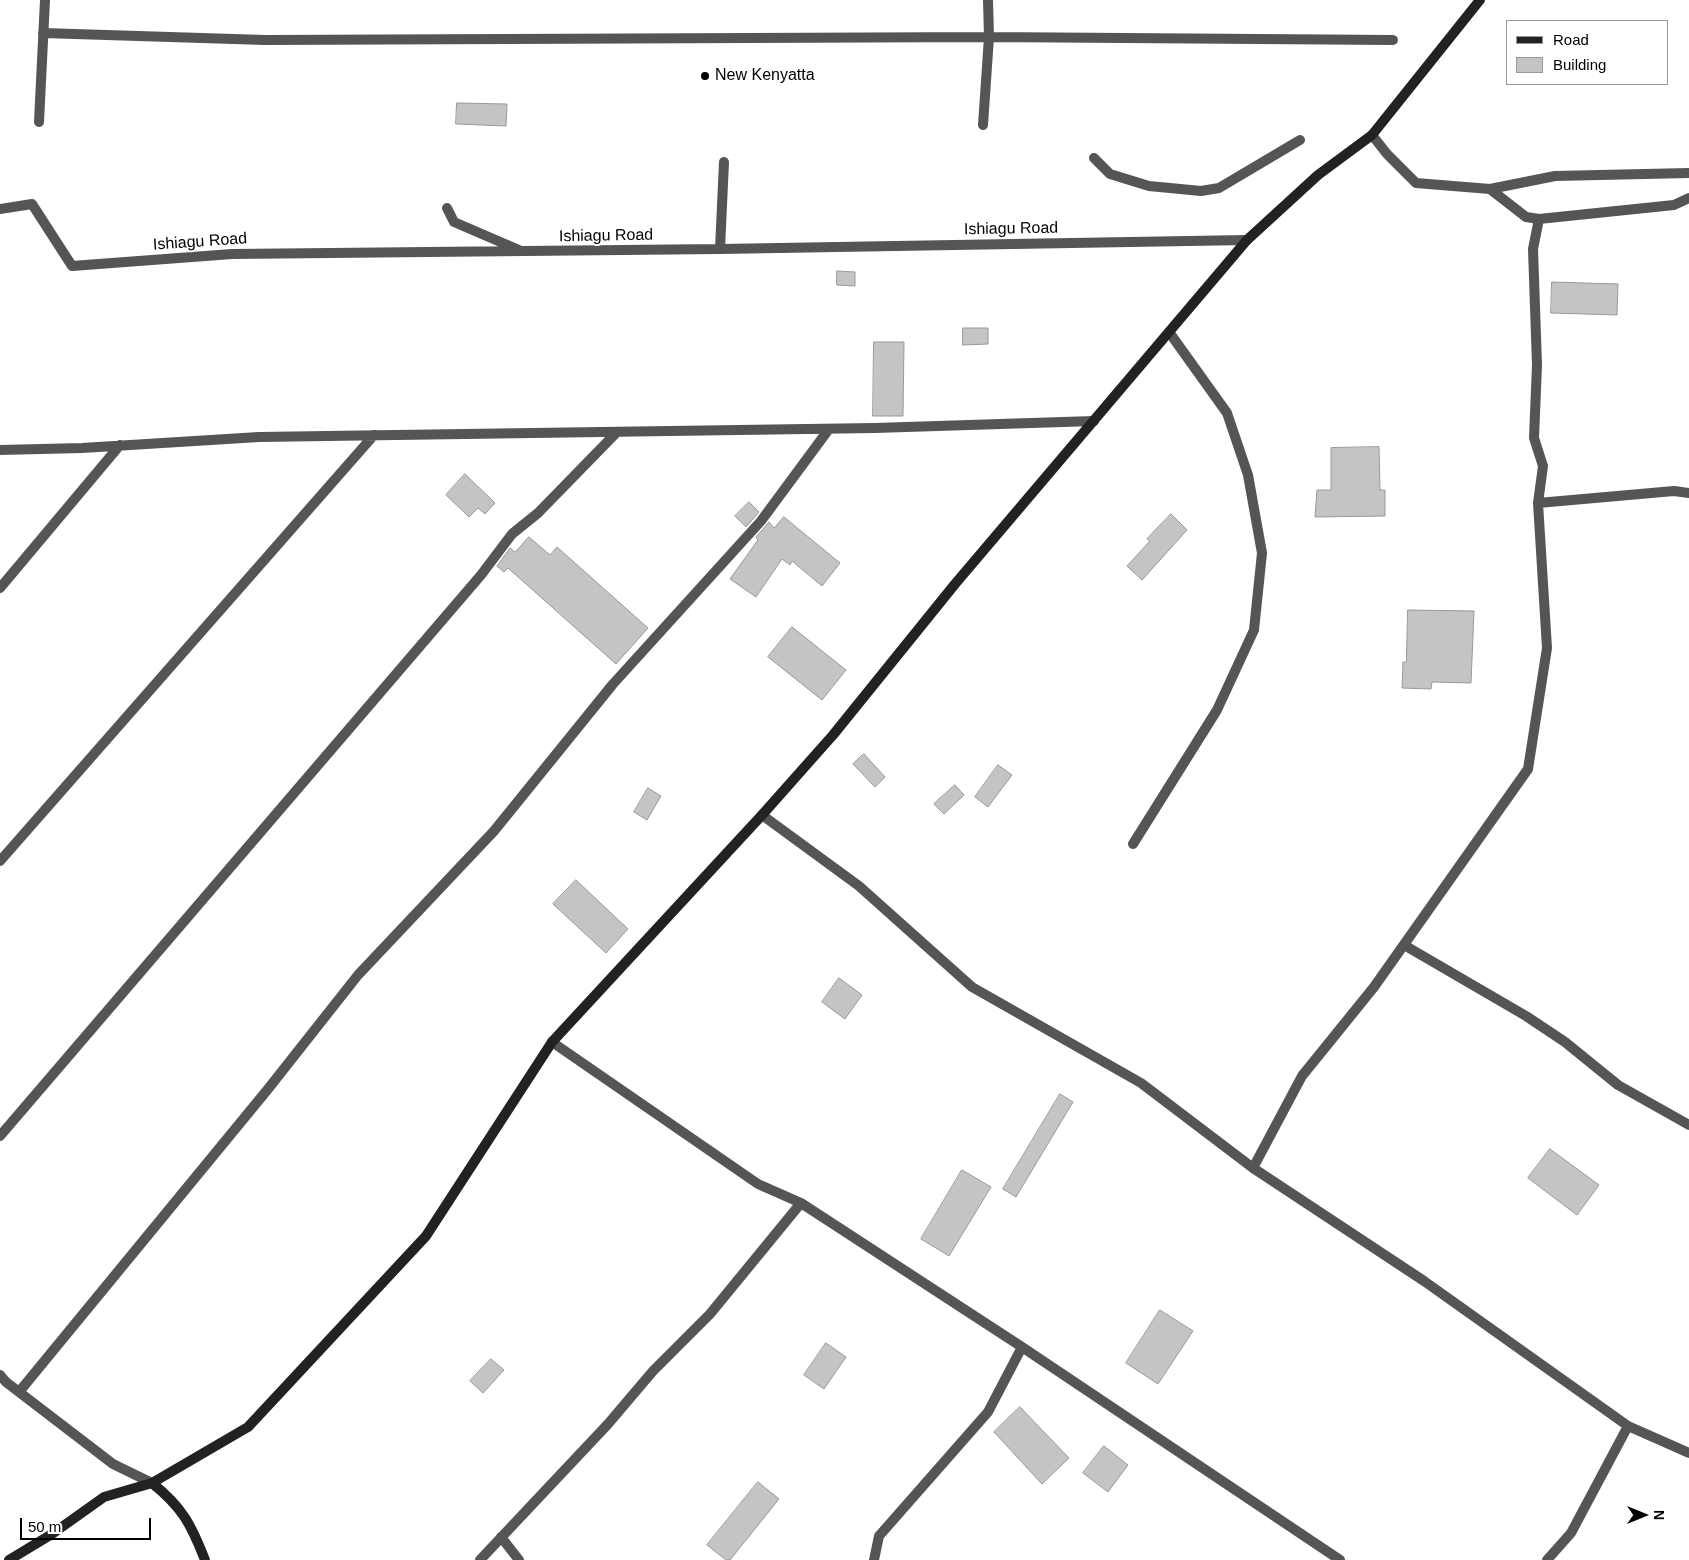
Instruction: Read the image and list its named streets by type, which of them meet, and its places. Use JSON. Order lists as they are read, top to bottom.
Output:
{
  "streets": {
    "street": ["Ishiagu Road"]
  },
  "places": ["New Kenyatta"],
  "legend": ["Road", "Building"],
  "scale_bar": "50 m",
  "north": "right"
}
